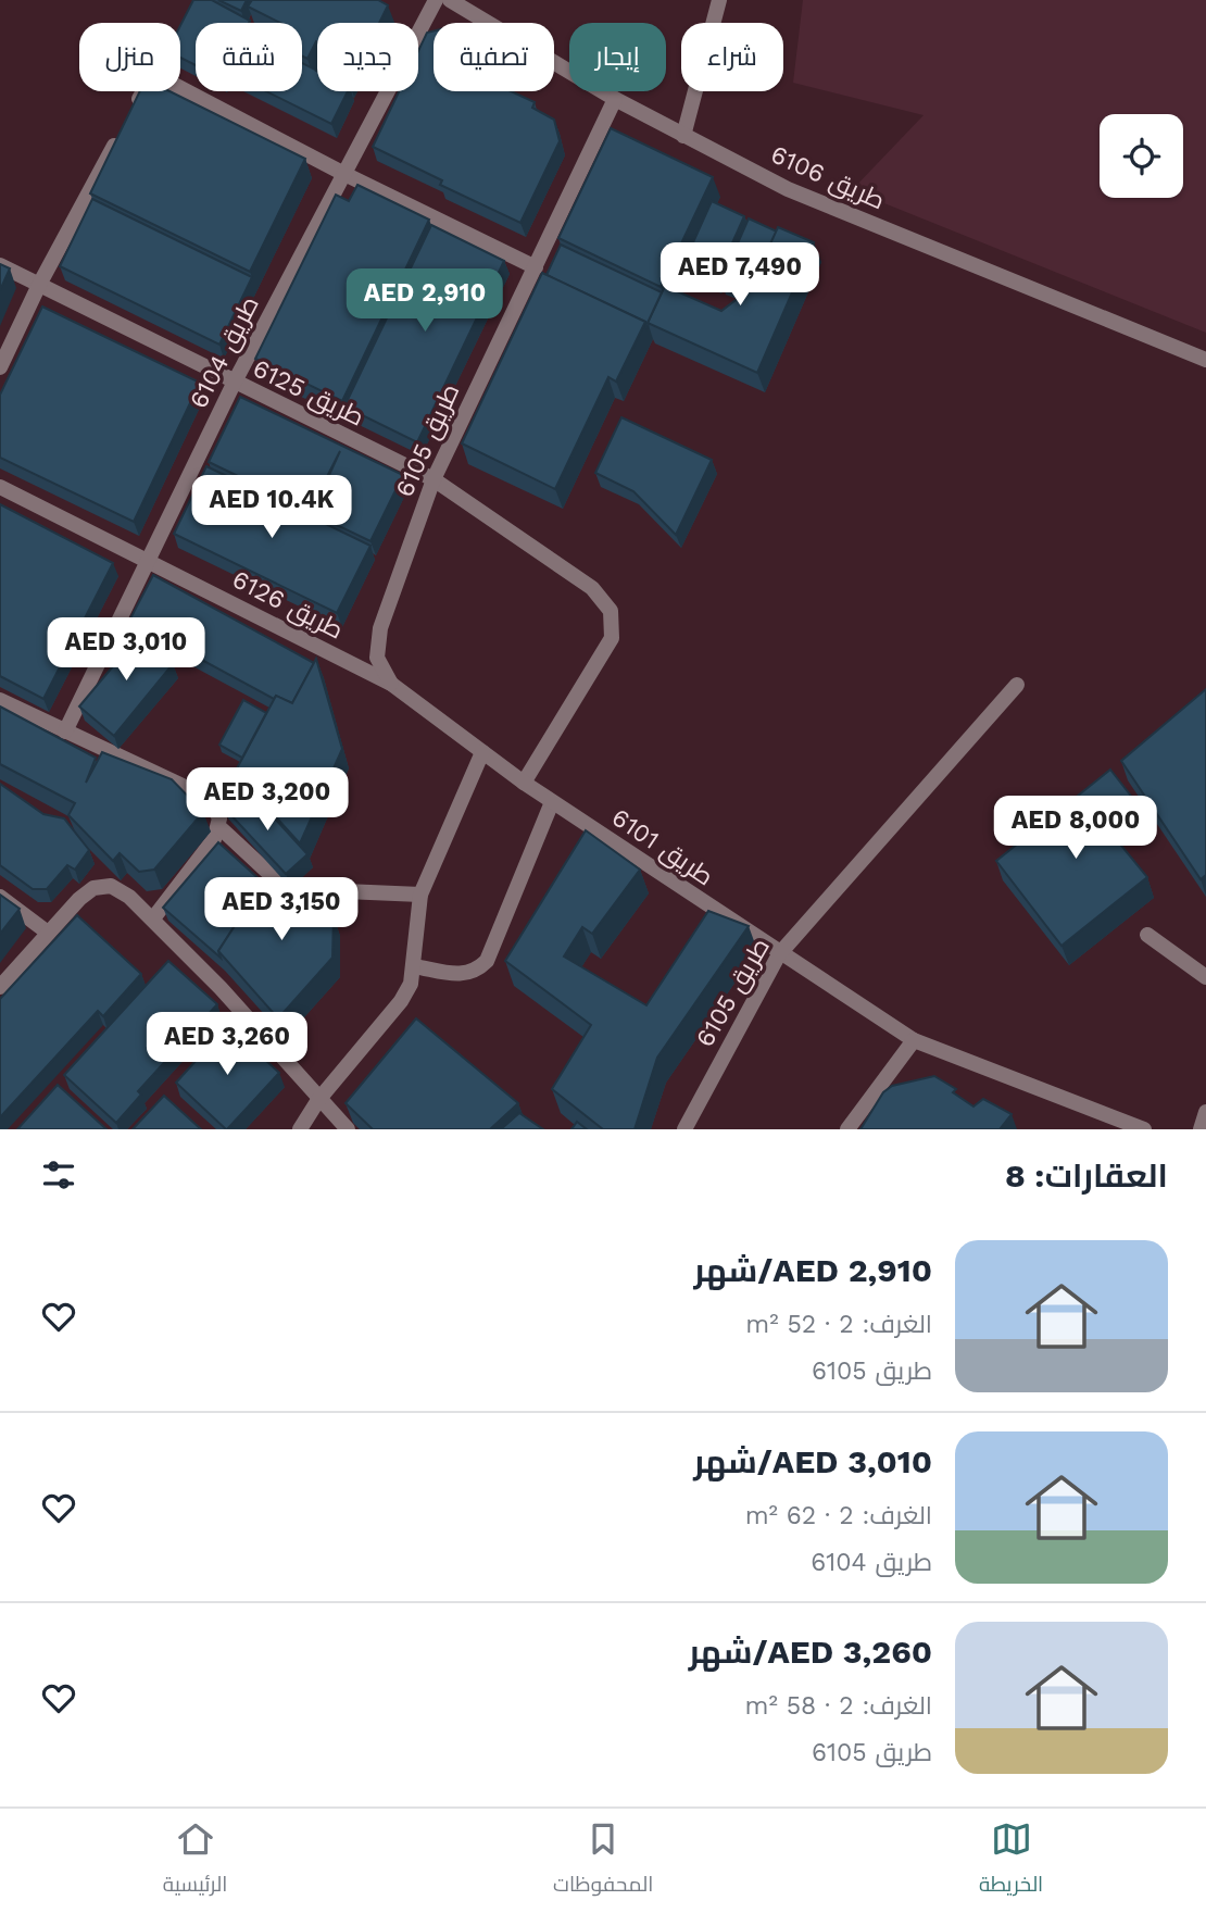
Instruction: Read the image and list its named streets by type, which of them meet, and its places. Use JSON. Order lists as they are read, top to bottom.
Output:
{
  "streets": {
    "street": [
      "طريق 6106",
      "طريق 6104",
      "طريق 6125",
      "طريق 6105",
      "طريق 6126",
      "طريق 6101"
    ]
  },
  "crossings": [
    ["طريق 6106", "طريق 6105"],
    ["طريق 6104", "طريق 6125"],
    ["طريق 6104", "طريق 6126"],
    ["طريق 6125", "طريق 6105"],
    ["طريق 6125", "طريق 6101"],
    ["طريق 6105", "طريق 6126"],
    ["طريق 6105", "طريق 6101"],
    ["طريق 6126", "طريق 6101"]
  ],
  "page": {
    "chip": [
      "شراء",
      "إيجار",
      "تصفية",
      "جديد",
      "شقة",
      "منزل"
    ],
    "price": [
      "AED 7,490",
      "AED 2,910",
      "AED 10.4K",
      "AED 3,010",
      "AED 3,200",
      "AED 8,000",
      "AED 3,150",
      "AED 3,260"
    ],
    "heading": "العقارات: 8",
    "list": [
      {
        "name": "AED 2,910/شهر",
        "note": "الغرف: 2 · 52 m² · طريق 6105"
      },
      {
        "name": "AED 3,010/شهر",
        "note": "الغرف: 2 · 62 m² · طريق 6104"
      },
      {
        "name": "AED 3,260/شهر",
        "note": "الغرف: 2 · 58 m² · طريق 6105"
      }
    ],
    "tabs": ["الخريطة", "المحفوظات", "الرئيسية"]
  }
}
